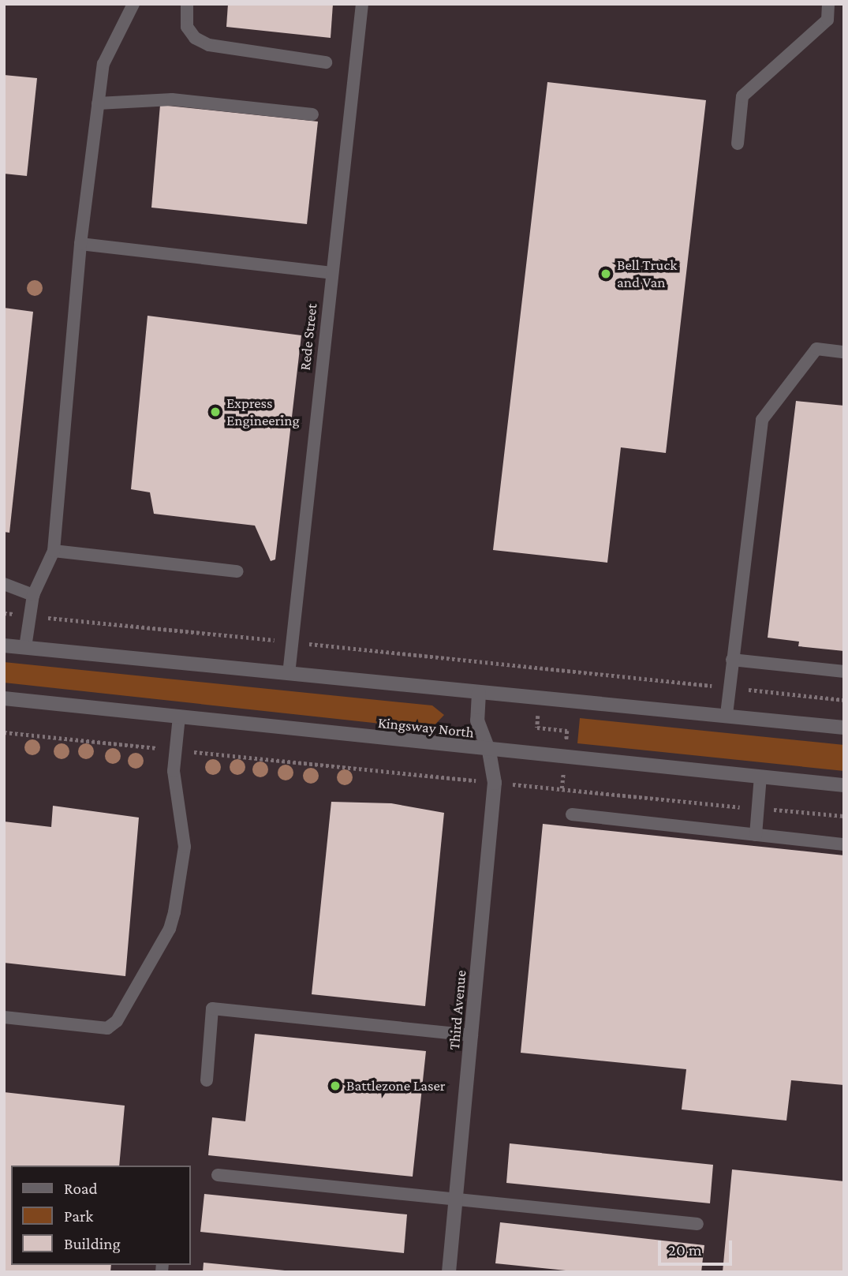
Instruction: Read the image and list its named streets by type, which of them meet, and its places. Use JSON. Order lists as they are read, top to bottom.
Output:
{
  "streets": {
    "street": ["Kingsway North", "Third Avenue"],
    "lane": ["Rede Street"]
  },
  "crossings": [
    ["Kingsway North", "Third Avenue"]
  ],
  "places": ["Bell Truck and Van", "Express Engineering", "Battlezone Laser"],
  "legend": ["Road", "Park", "Building"],
  "scale_bar": "20 m"
}
